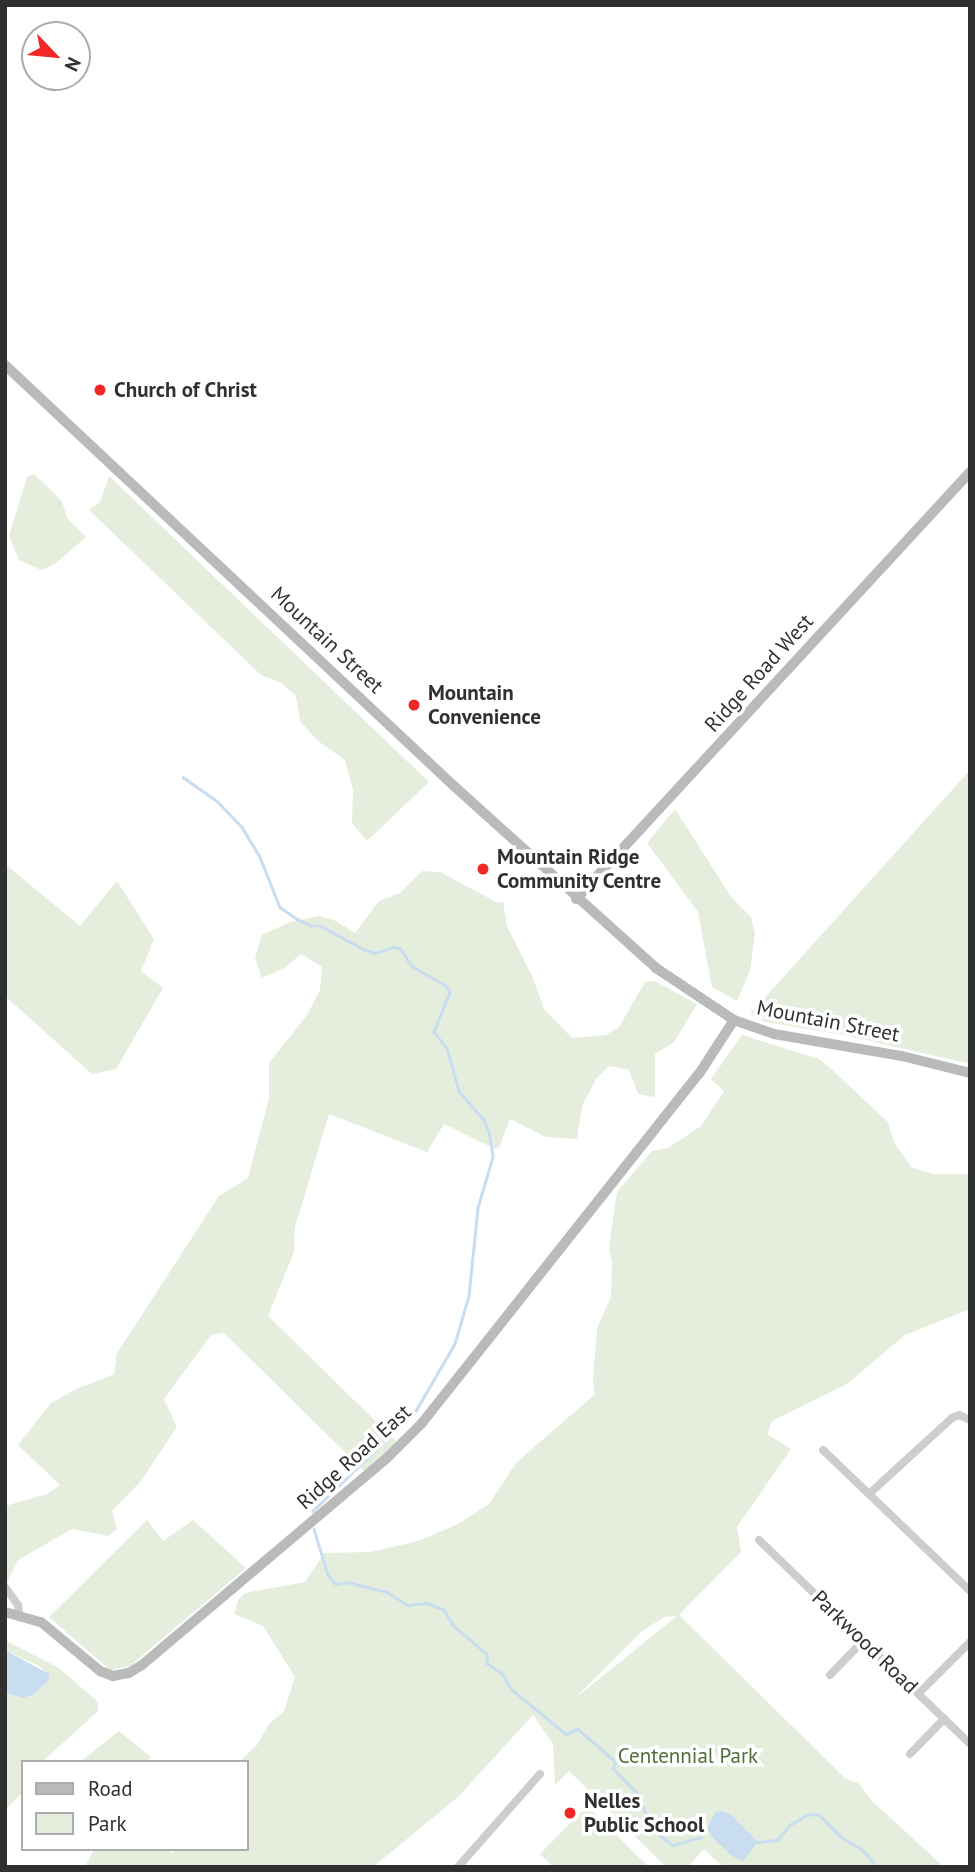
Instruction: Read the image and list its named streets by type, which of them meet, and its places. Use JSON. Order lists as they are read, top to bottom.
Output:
{
  "streets": {
    "main road": ["Mountain Street", "Ridge Road West", "Ridge Road East"],
    "street": ["Parkwood Road"]
  },
  "crossings": [
    ["Mountain Street", "Ridge Road West"],
    ["Mountain Street", "Ridge Road East"]
  ],
  "parks": ["Centennial Park"],
  "places": [
    "Church of Christ",
    "Mountain Convenience",
    "Mountain Ridge Community Centre",
    "Nelles Public School"
  ],
  "legend": ["Road", "Park"],
  "north": "bottom right"
}
